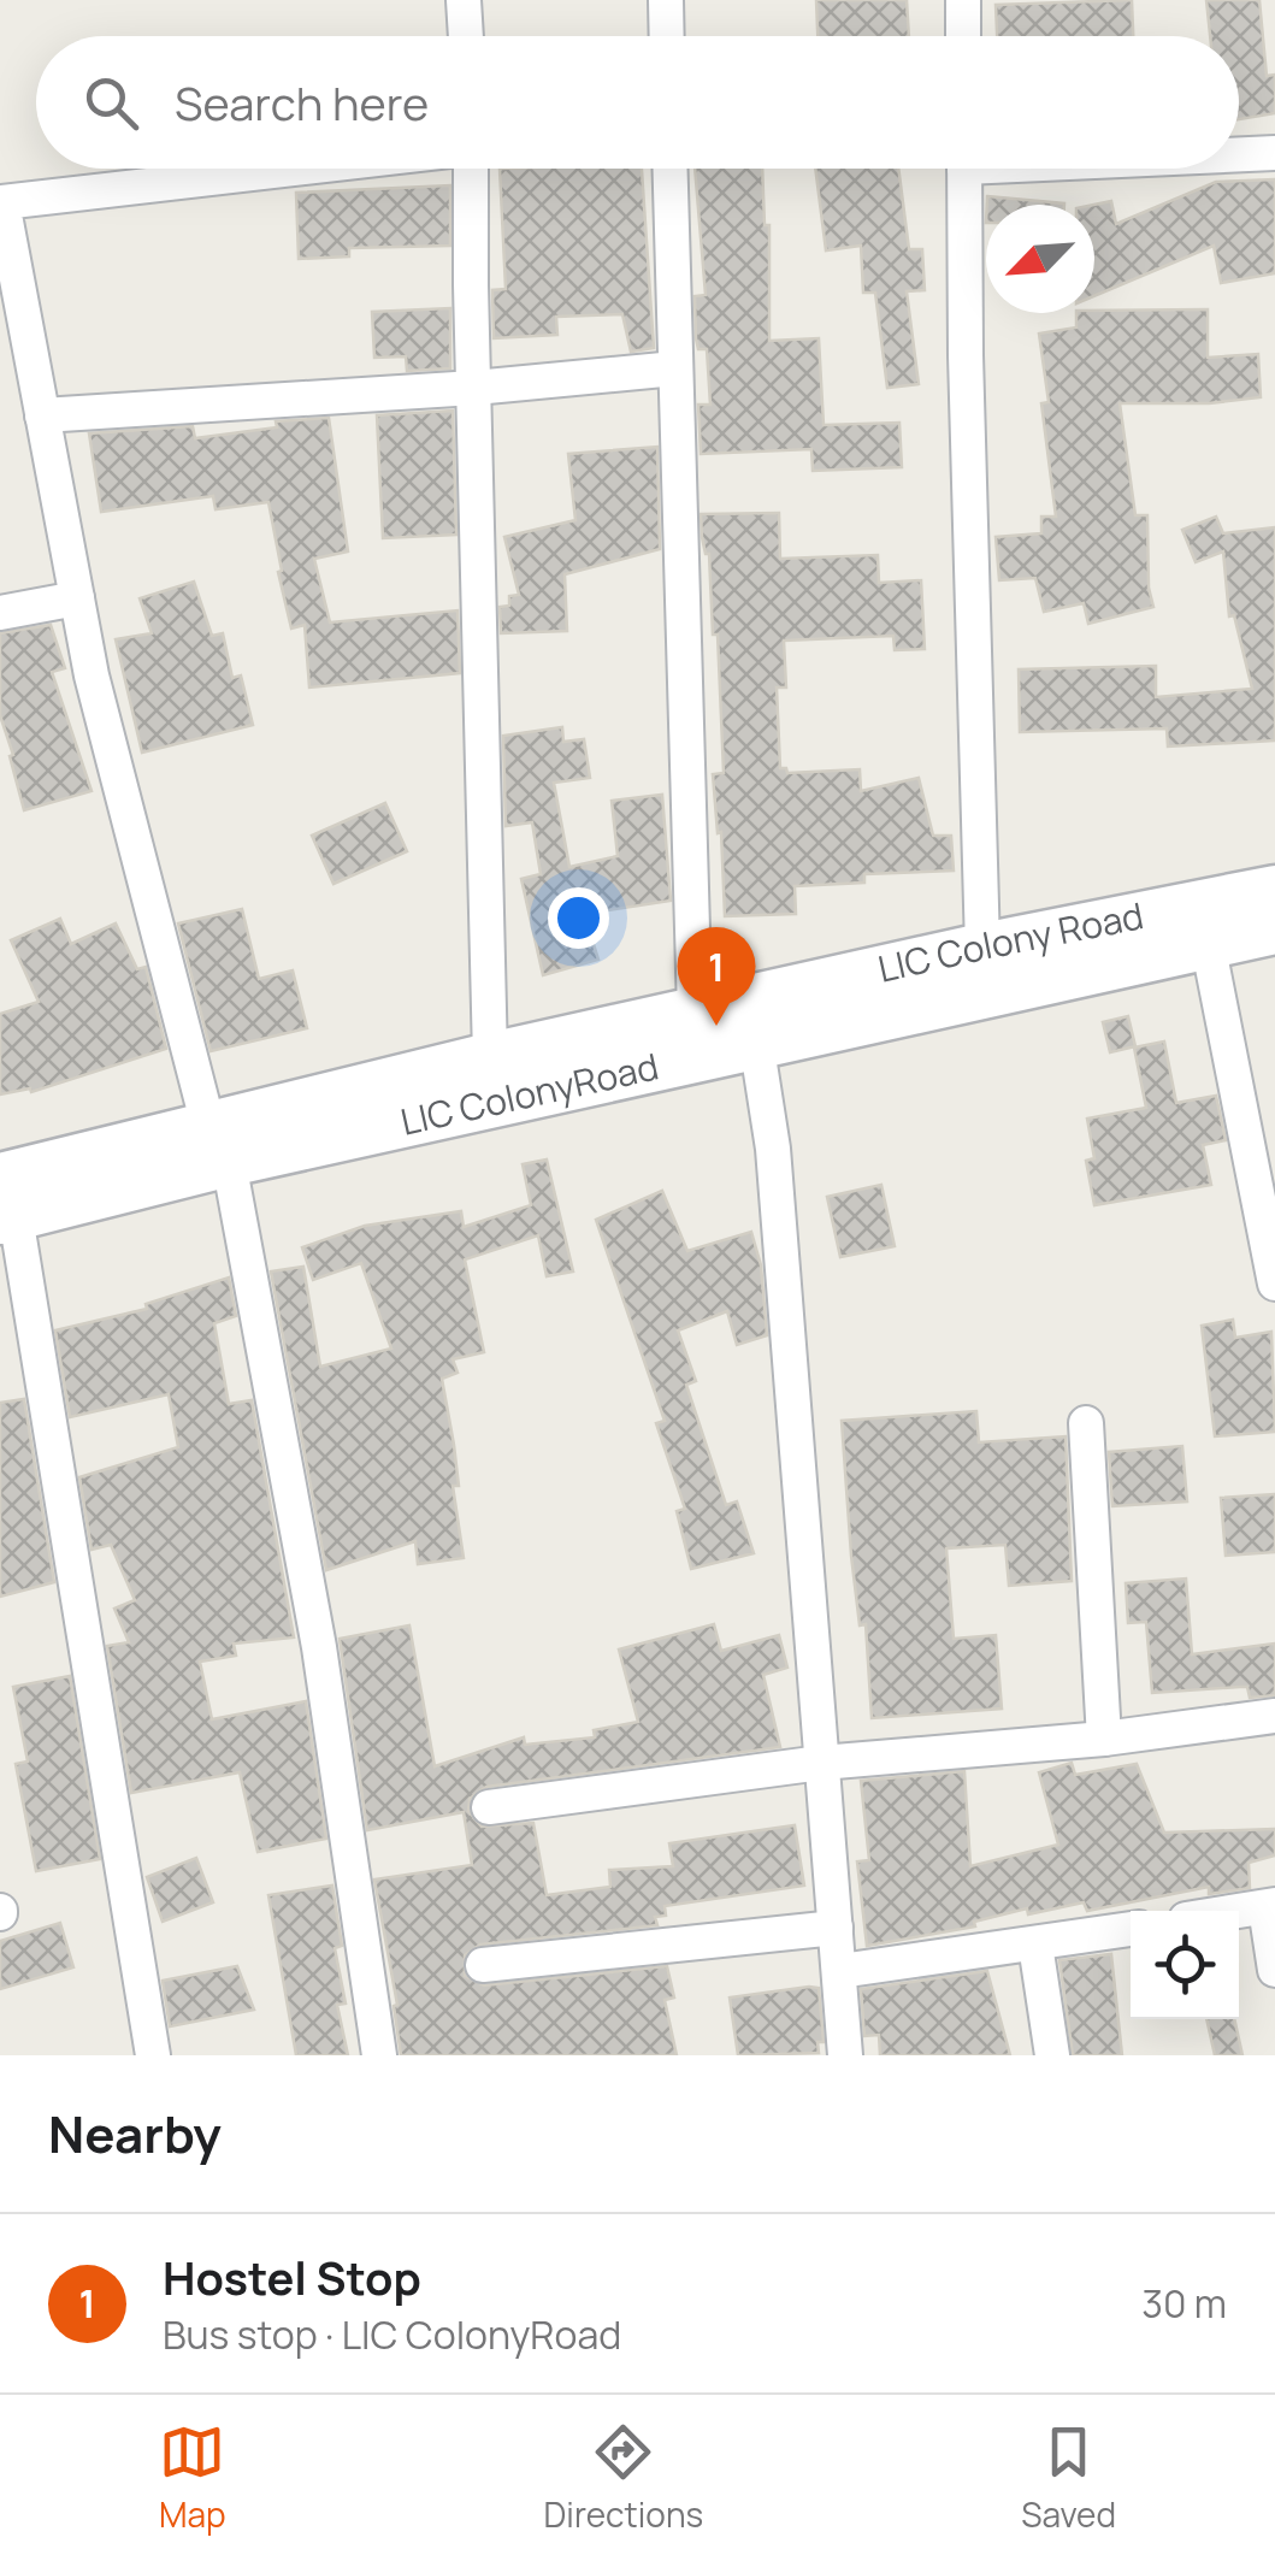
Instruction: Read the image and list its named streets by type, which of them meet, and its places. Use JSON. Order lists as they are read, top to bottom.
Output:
{
  "streets": {
    "main road": ["LIC Colony Road", "LIC ColonyRoad"]
  },
  "crossings": [
    ["LIC Colony Road", "LIC ColonyRoad"]
  ],
  "north": "bottom left",
  "page": {
    "search": "Search here",
    "pins": "1",
    "heading": "Nearby",
    "list": [
      {
        "mark": "1",
        "name": "Hostel Stop",
        "note": "Bus stop · LIC ColonyRoad",
        "value": "30 m"
      }
    ],
    "nav": ["Map", "Directions", "Saved"]
  }
}
